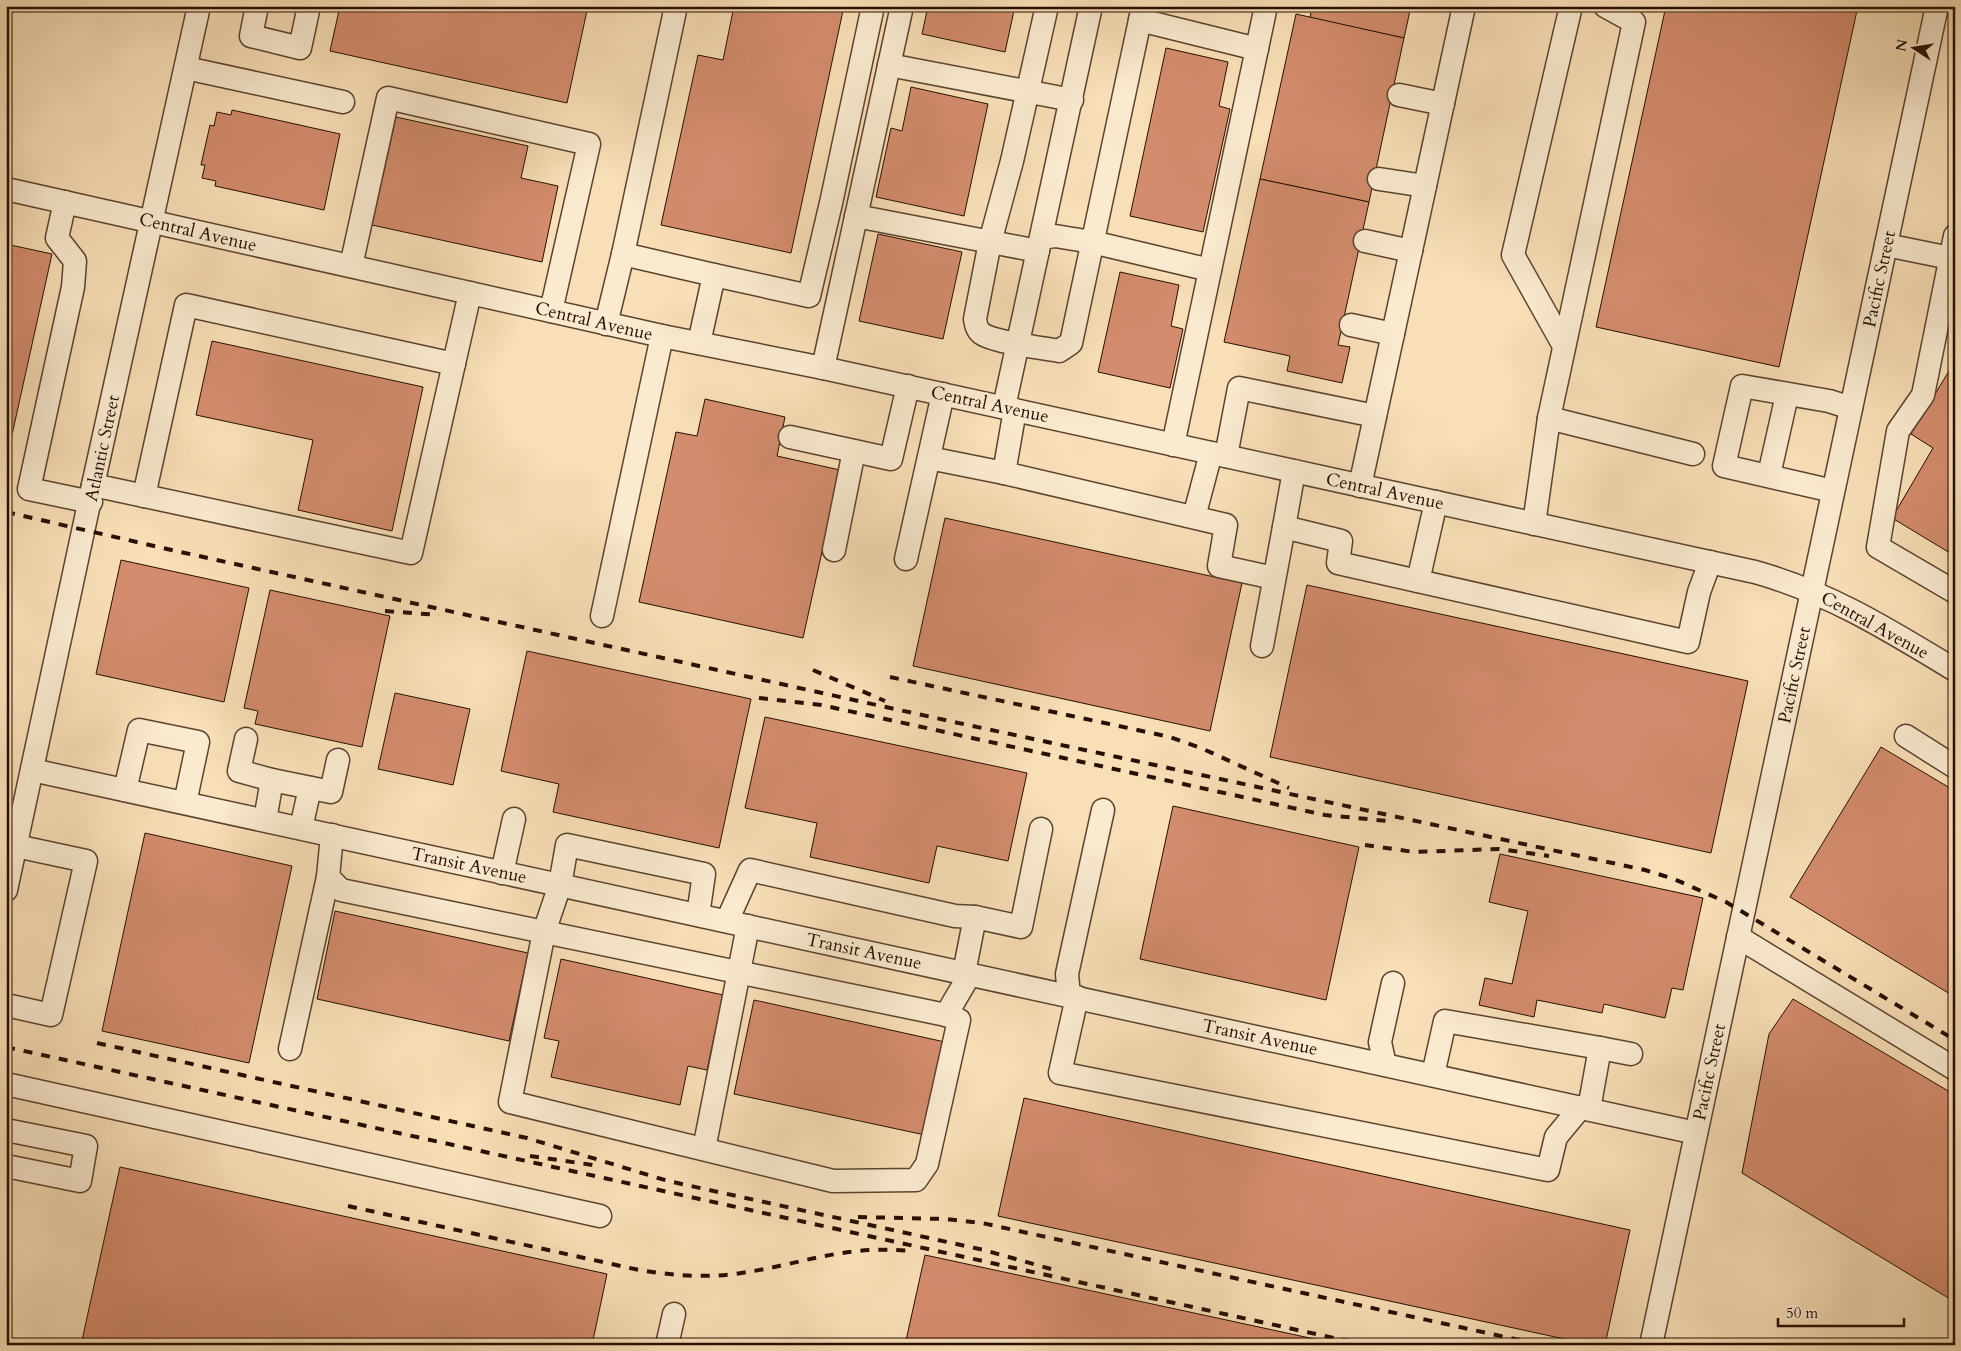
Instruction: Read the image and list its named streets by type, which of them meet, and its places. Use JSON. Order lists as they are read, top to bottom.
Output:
{
  "streets": {
    "street": [
      "Central Avenue",
      "Pacific Street",
      "Atlantic Street",
      "Transit Avenue"
    ]
  },
  "crossings": [
    ["Central Avenue", "Pacific Street"],
    ["Central Avenue", "Atlantic Street"],
    ["Pacific Street", "Transit Avenue"],
    ["Atlantic Street", "Transit Avenue"]
  ],
  "scale_bar": "50 m",
  "north": "left"
}
